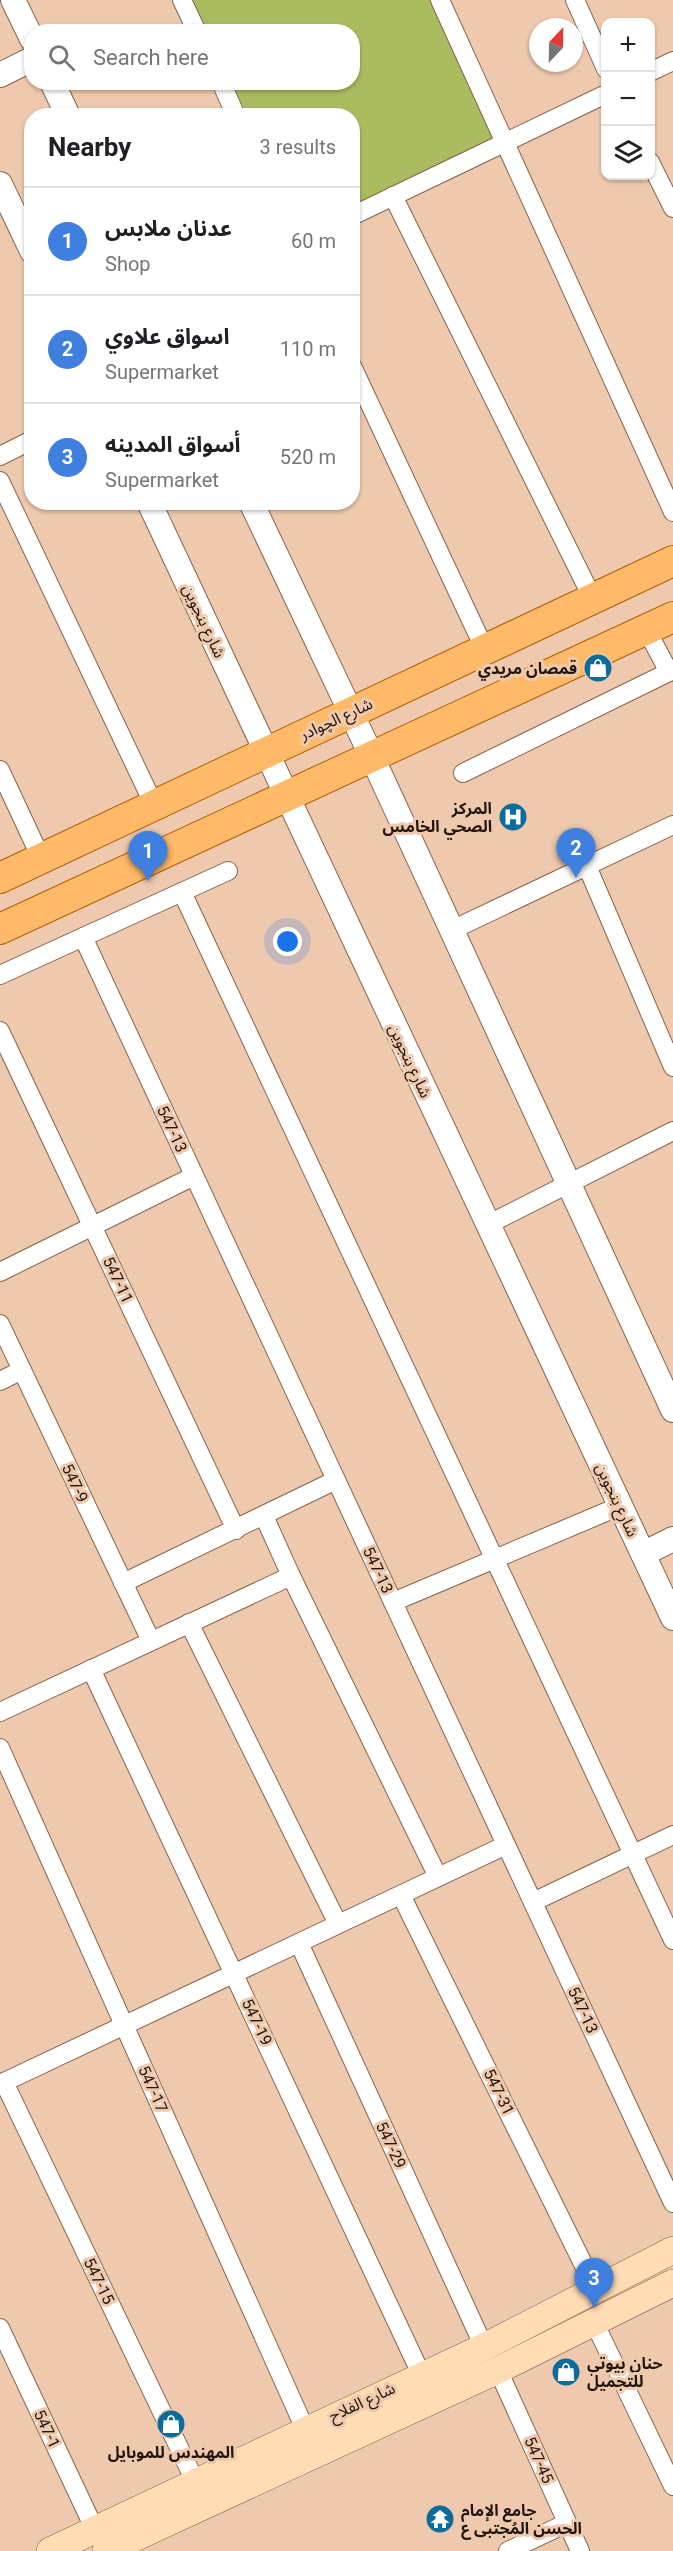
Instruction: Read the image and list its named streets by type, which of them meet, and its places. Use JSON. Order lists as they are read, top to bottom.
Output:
{
  "streets": {
    "main road": ["شارع الچوادر", "شارع الفلاح"],
    "street": [
      "شارع بنجوين",
      "547-13",
      "547-11",
      "547-9",
      "547-19",
      "547-17",
      "547-31",
      "547-29",
      "547-15",
      "547-1",
      "547-45"
    ]
  },
  "crossings": [
    ["شارع بنجوين", "شارع الچوادر"],
    ["547-19", "شارع الفلاح"],
    ["547-17", "شارع الفلاح"],
    ["547-31", "شارع الفلاح"],
    ["547-29", "شارع الفلاح"],
    ["547-15", "شارع الفلاح"],
    ["شارع الفلاح", "547-1"],
    ["شارع الفلاح", "547-45"]
  ],
  "places": {
    "shop": ["قمصان مريدي", "حنان بيوتي للتجميل", "المهندس للموبايل"],
    "hospital": ["المركز الصحي الخامس"],
    "temple": ["جامع الإمام الحسن المُجتبى ع"]
  },
  "north": "top",
  "page": {
    "map_buttons": ["+", "−"],
    "search": "Search here",
    "heading": ["Nearby", "3 results"],
    "list": [
      {
        "mark": "1",
        "name": "عدنان ملابس",
        "note": "Shop",
        "value": "60 m"
      },
      {
        "mark": "2",
        "name": "اسواق علاوي",
        "note": "Supermarket",
        "value": "110 m"
      },
      {
        "mark": "3",
        "name": "أسواق المدينه",
        "note": "Supermarket",
        "value": "520 m"
      }
    ],
    "pins": ["2", "1", "3"]
  }
}
